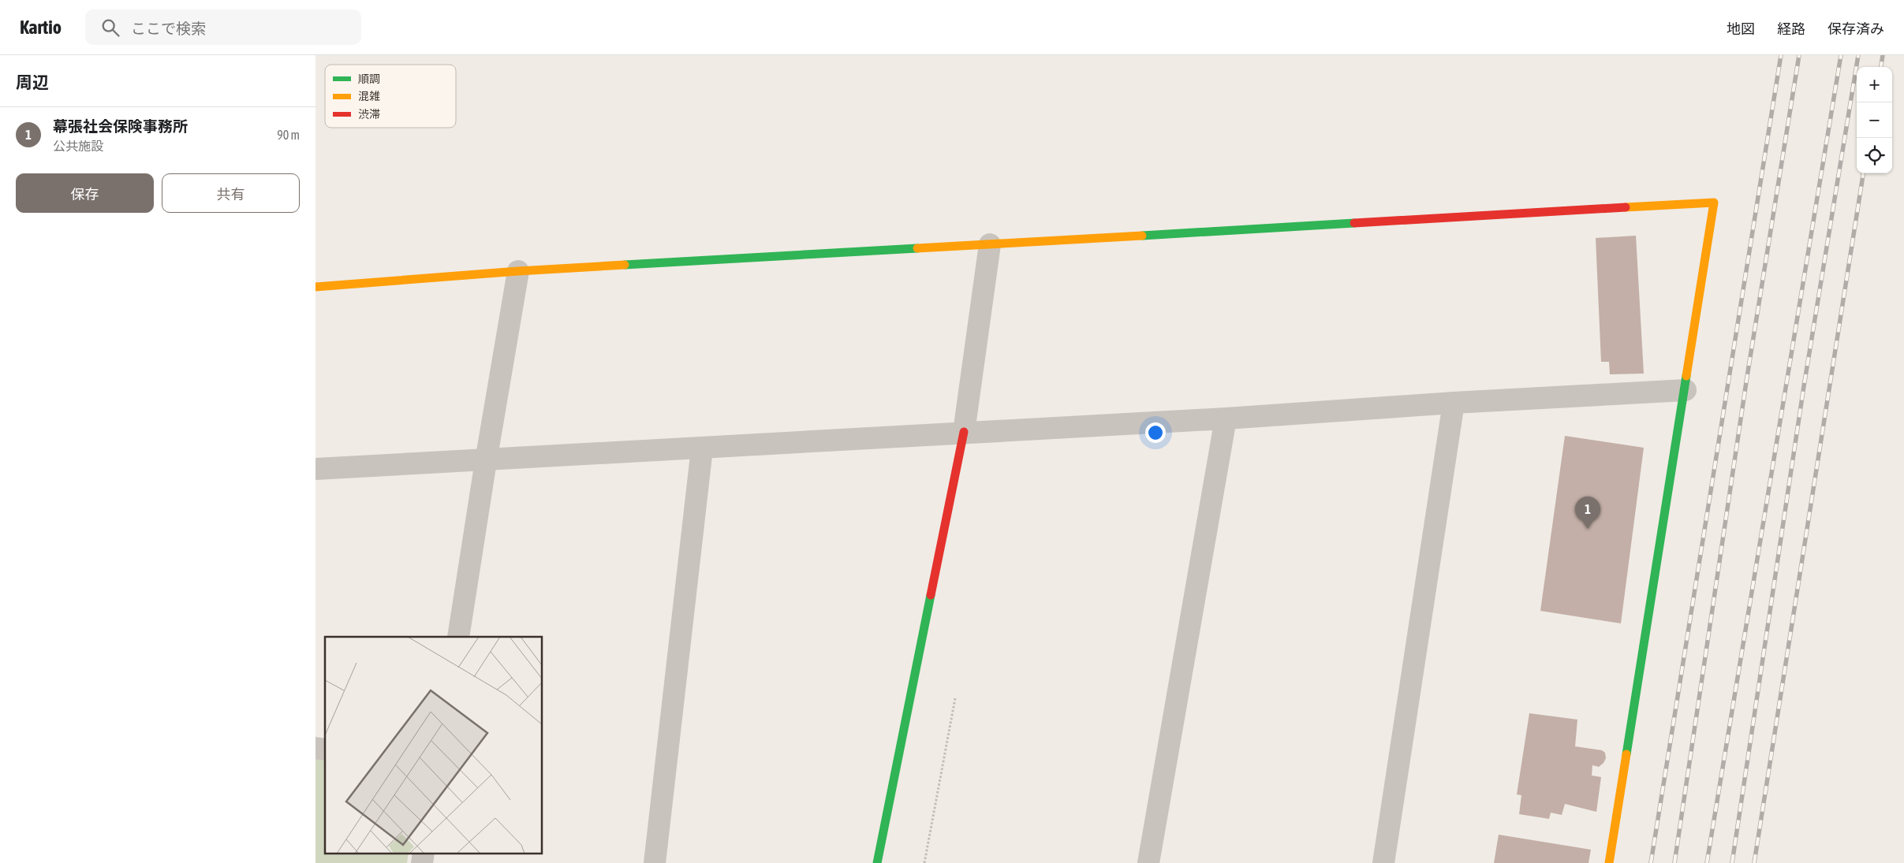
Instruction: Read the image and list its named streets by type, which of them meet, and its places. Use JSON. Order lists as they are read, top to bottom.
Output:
{
  "legend": ["順調", "混雑", "渋滞"],
  "page": {
    "header": "Kartio",
    "search": "ここで検索",
    "nav": ["地図", "経路", "保存済み"],
    "heading": "周辺",
    "map_buttons": ["+", "−"],
    "list": [
      {
        "mark": "1",
        "name": "幕張社会保険事務所",
        "note": "公共施設",
        "value": "90 m"
      }
    ],
    "buttons": ["保存", "共有"],
    "pins": "1"
  }
}
